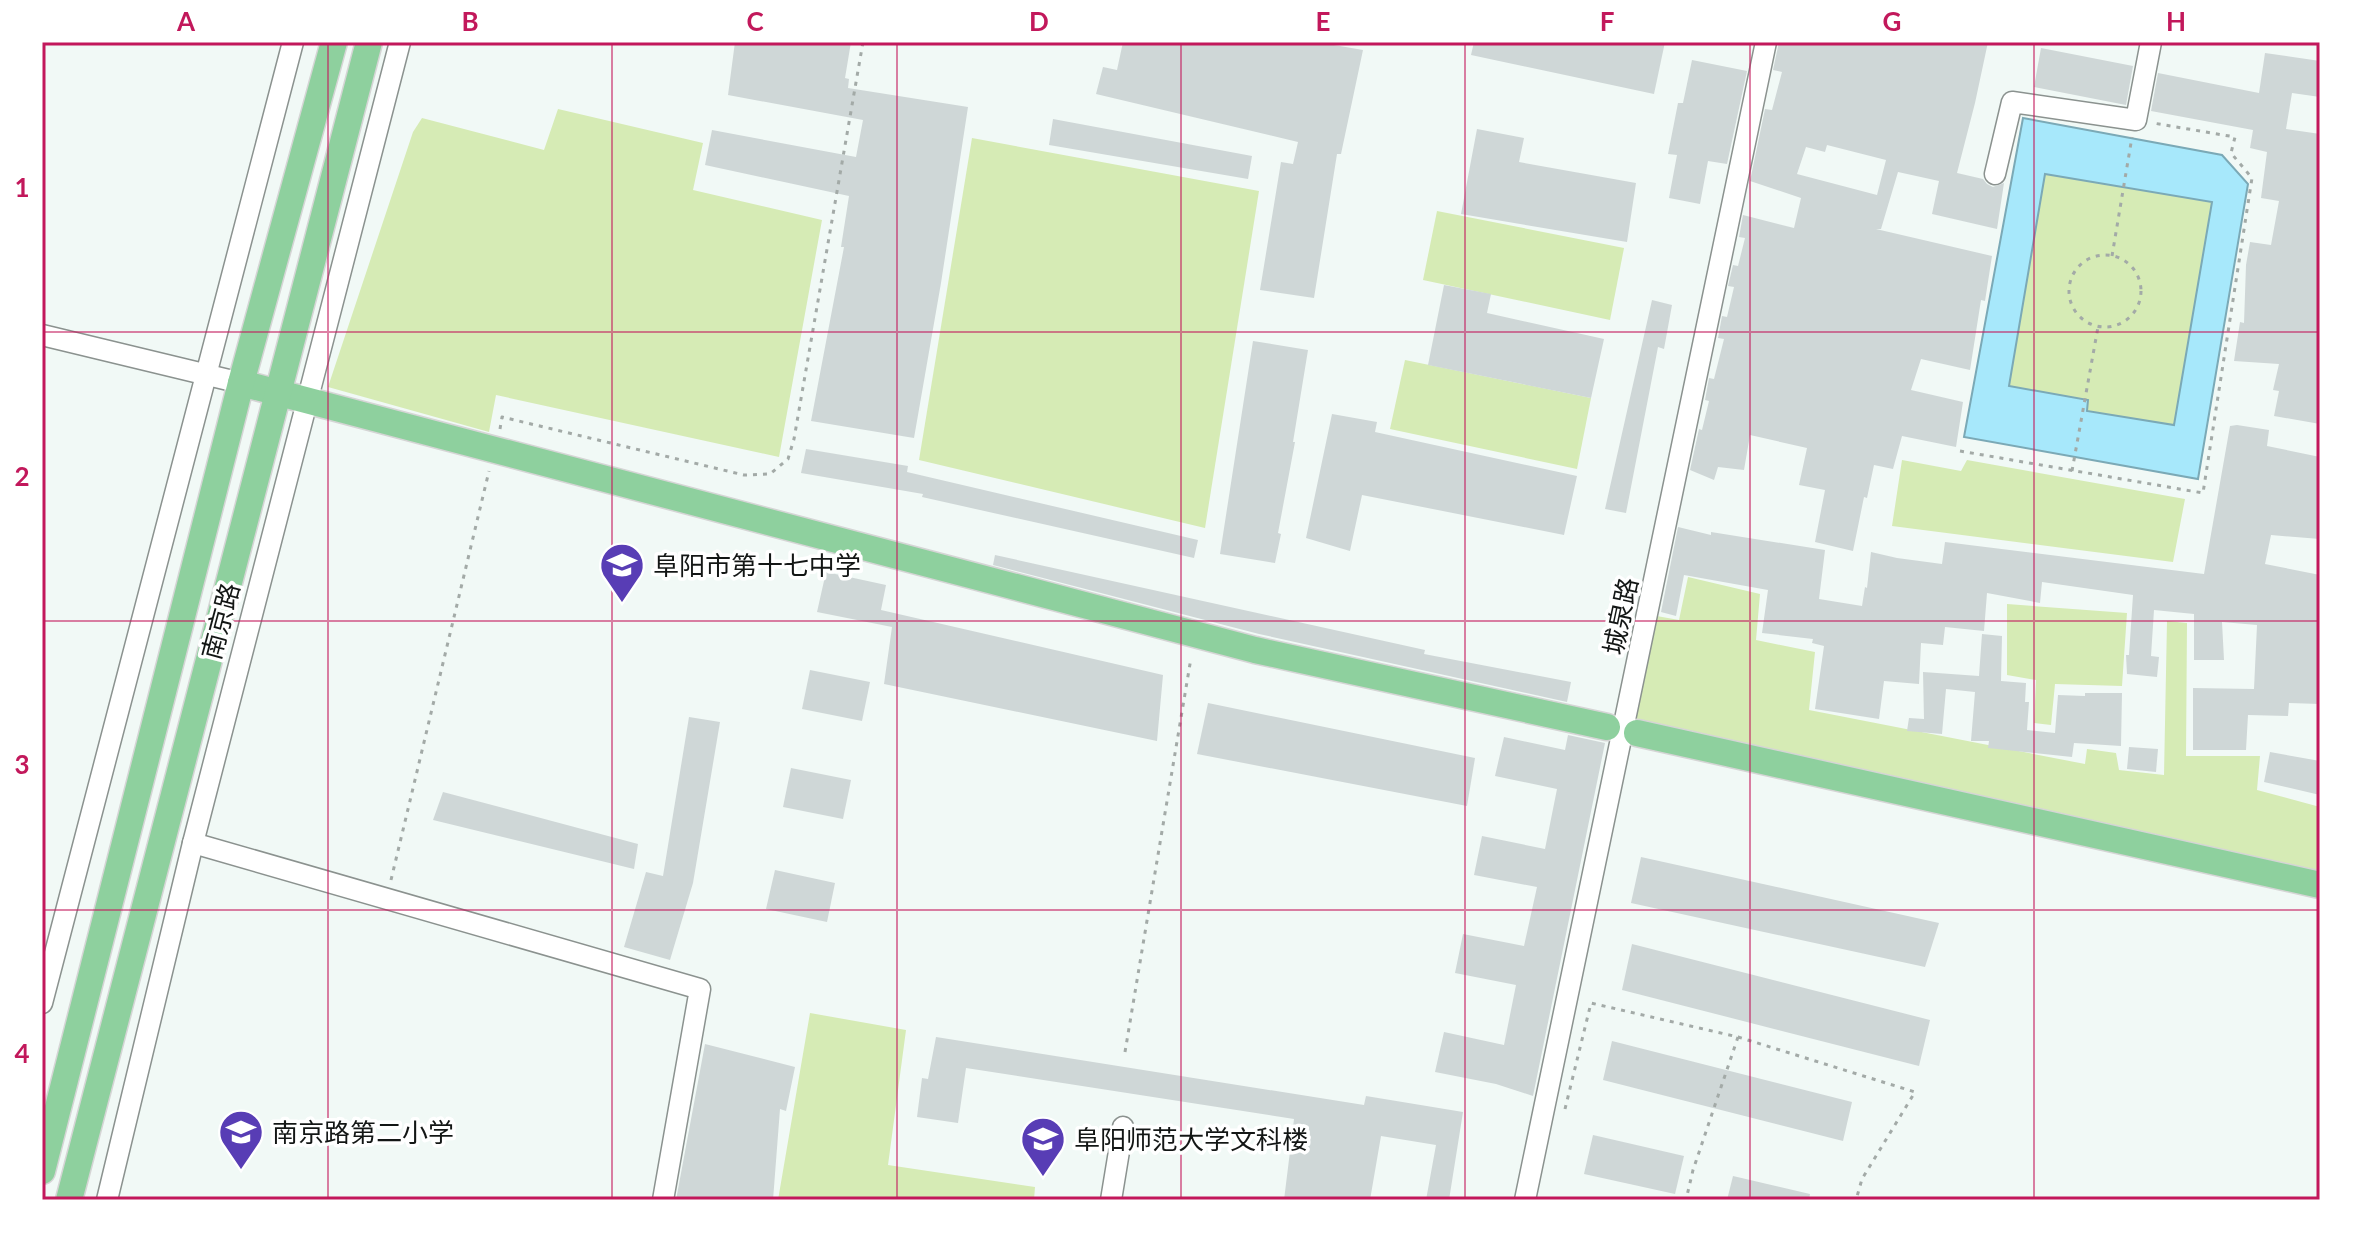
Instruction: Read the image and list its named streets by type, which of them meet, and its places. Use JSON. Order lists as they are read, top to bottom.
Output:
{
  "streets": {
    "main road": ["南京路"],
    "street": ["城泉路"]
  },
  "places": {
    "school or university": ["阜阳市第十七中学", "南京路第二小学", "阜阳师范大学文科楼"]
  },
  "grid": {
    "columns": [
      "A",
      "B",
      "C",
      "D",
      "E",
      "F",
      "G",
      "H"
    ],
    "rows": [
      "1",
      "2",
      "3",
      "4"
    ]
  }
}
